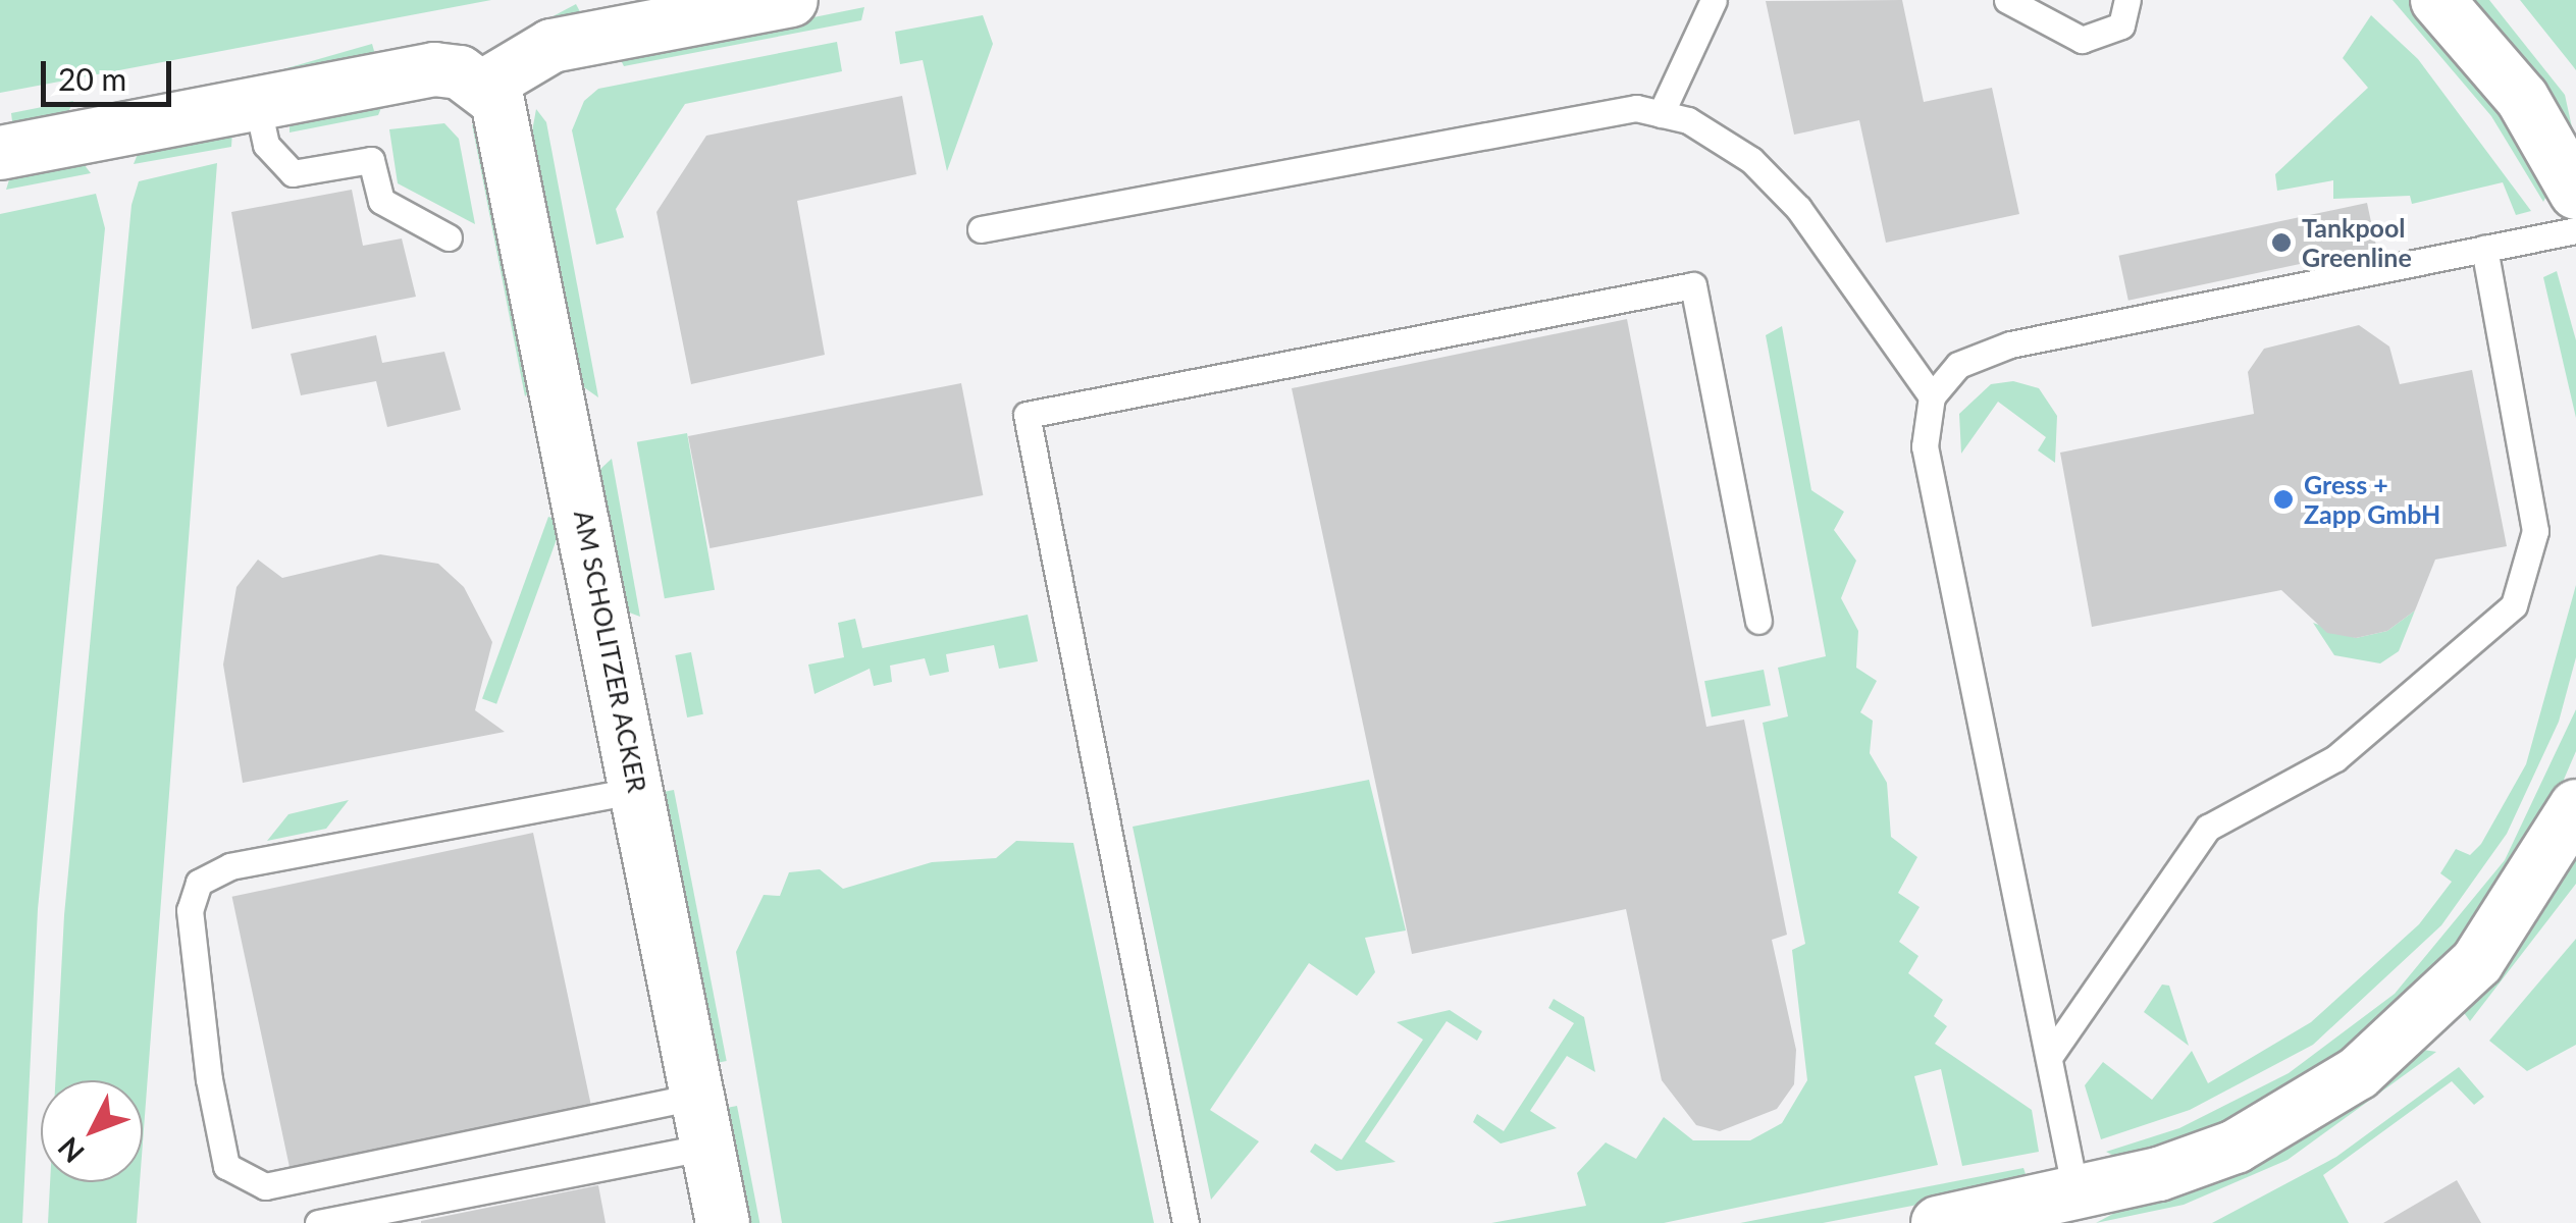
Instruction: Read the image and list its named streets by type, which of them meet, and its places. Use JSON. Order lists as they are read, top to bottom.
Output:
{
  "streets": {
    "street": ["AM SCHOLITZER ACKER"]
  },
  "places": ["Tankpool Greenline", "Gress + Zapp GmbH"],
  "scale_bar": "20 m",
  "north": "bottom left"
}
